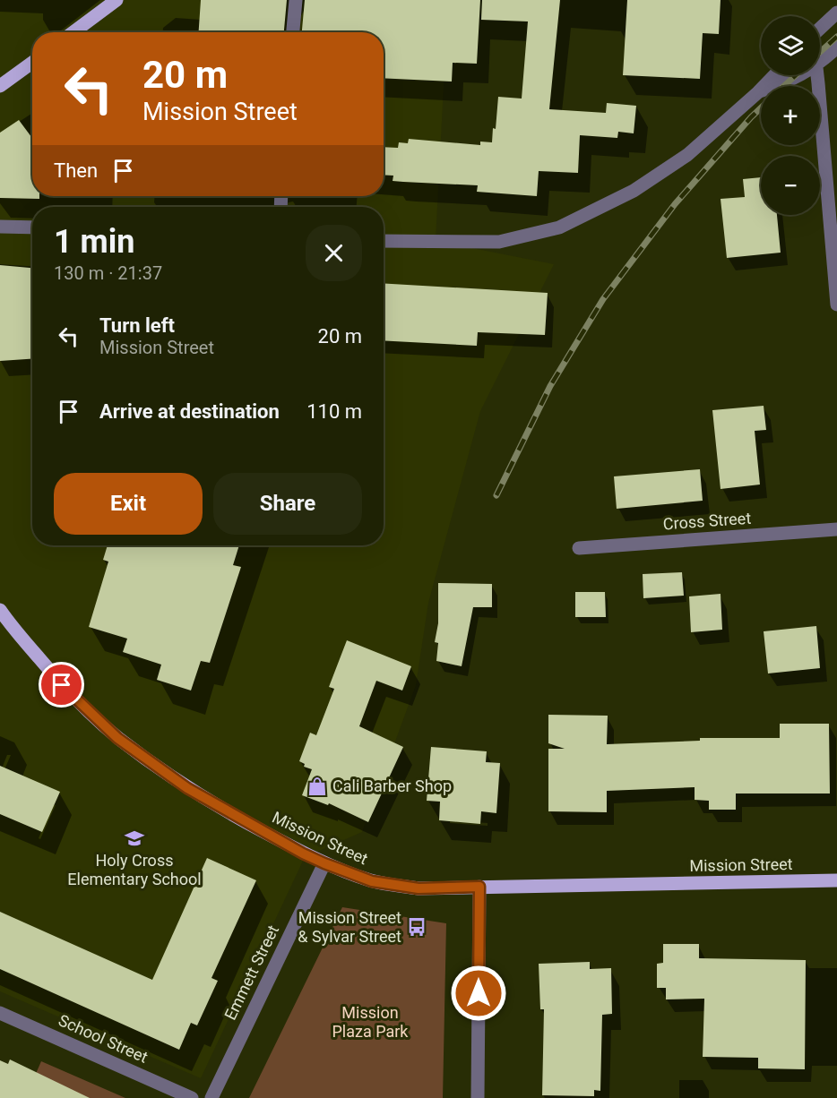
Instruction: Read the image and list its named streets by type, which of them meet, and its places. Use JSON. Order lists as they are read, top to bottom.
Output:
{
  "streets": {
    "main road": ["Mission Street"],
    "street": ["Cross Street", "Emmett Street", "School Street"]
  },
  "crossings": [
    ["Mission Street", "Emmett Street"]
  ],
  "parks": ["Mission Plaza Park"],
  "places": {
    "shop": ["Cali Barber Shop"],
    "school or university": ["Holy Cross Elementary School"],
    "bus stop": ["Mission Street & Sylvar Street"]
  },
  "page": {
    "map_buttons": ["+", "−"],
    "turn": ["20 m", "Mission Street"],
    "then": "Then",
    "heading": ["1 min", "130 m · 21:37"],
    "list": [
      {
        "name": "Turn left",
        "note": "Mission Street",
        "value": "20 m"
      },
      {
        "name": "Arrive at destination",
        "value": "110 m"
      }
    ],
    "buttons": ["Exit", "Share"]
  }
}
